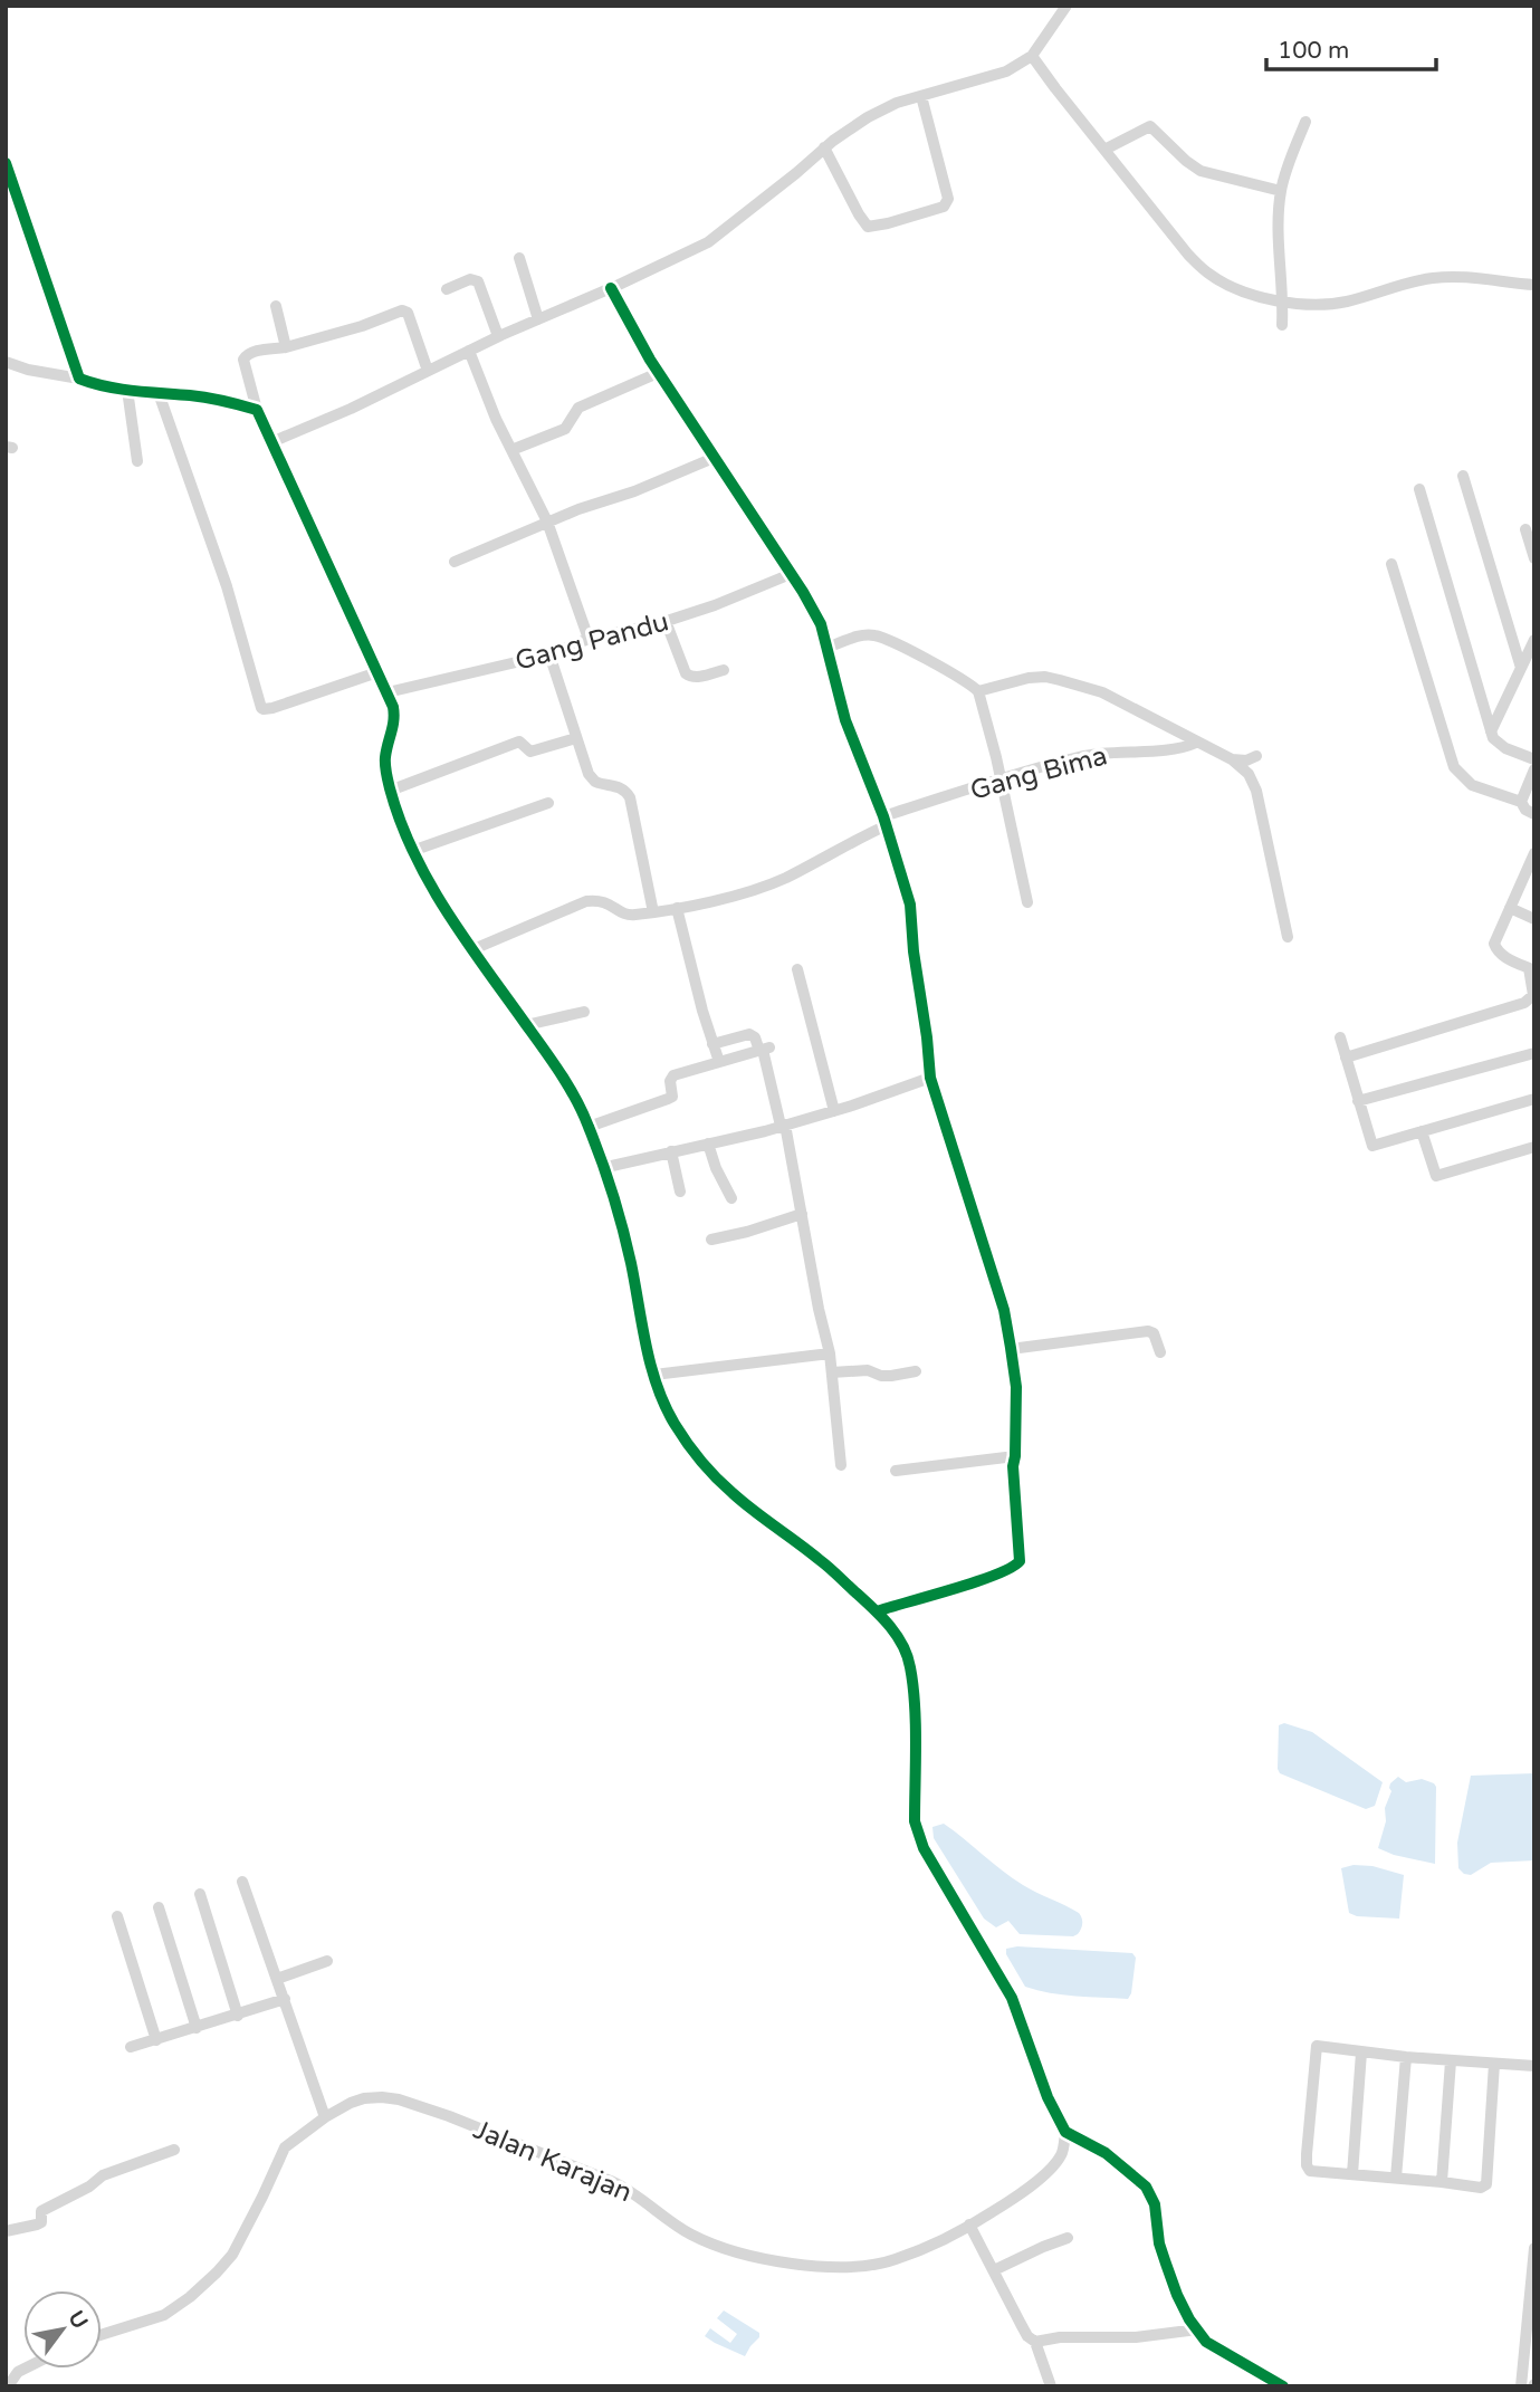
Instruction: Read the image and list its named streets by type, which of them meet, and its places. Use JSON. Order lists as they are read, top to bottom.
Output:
{
  "streets": {
    "street": ["Gang Pandu", "Gang Bima", "Jalan Karajan"]
  },
  "scale_bar": "100 m",
  "north": "top right"
}
